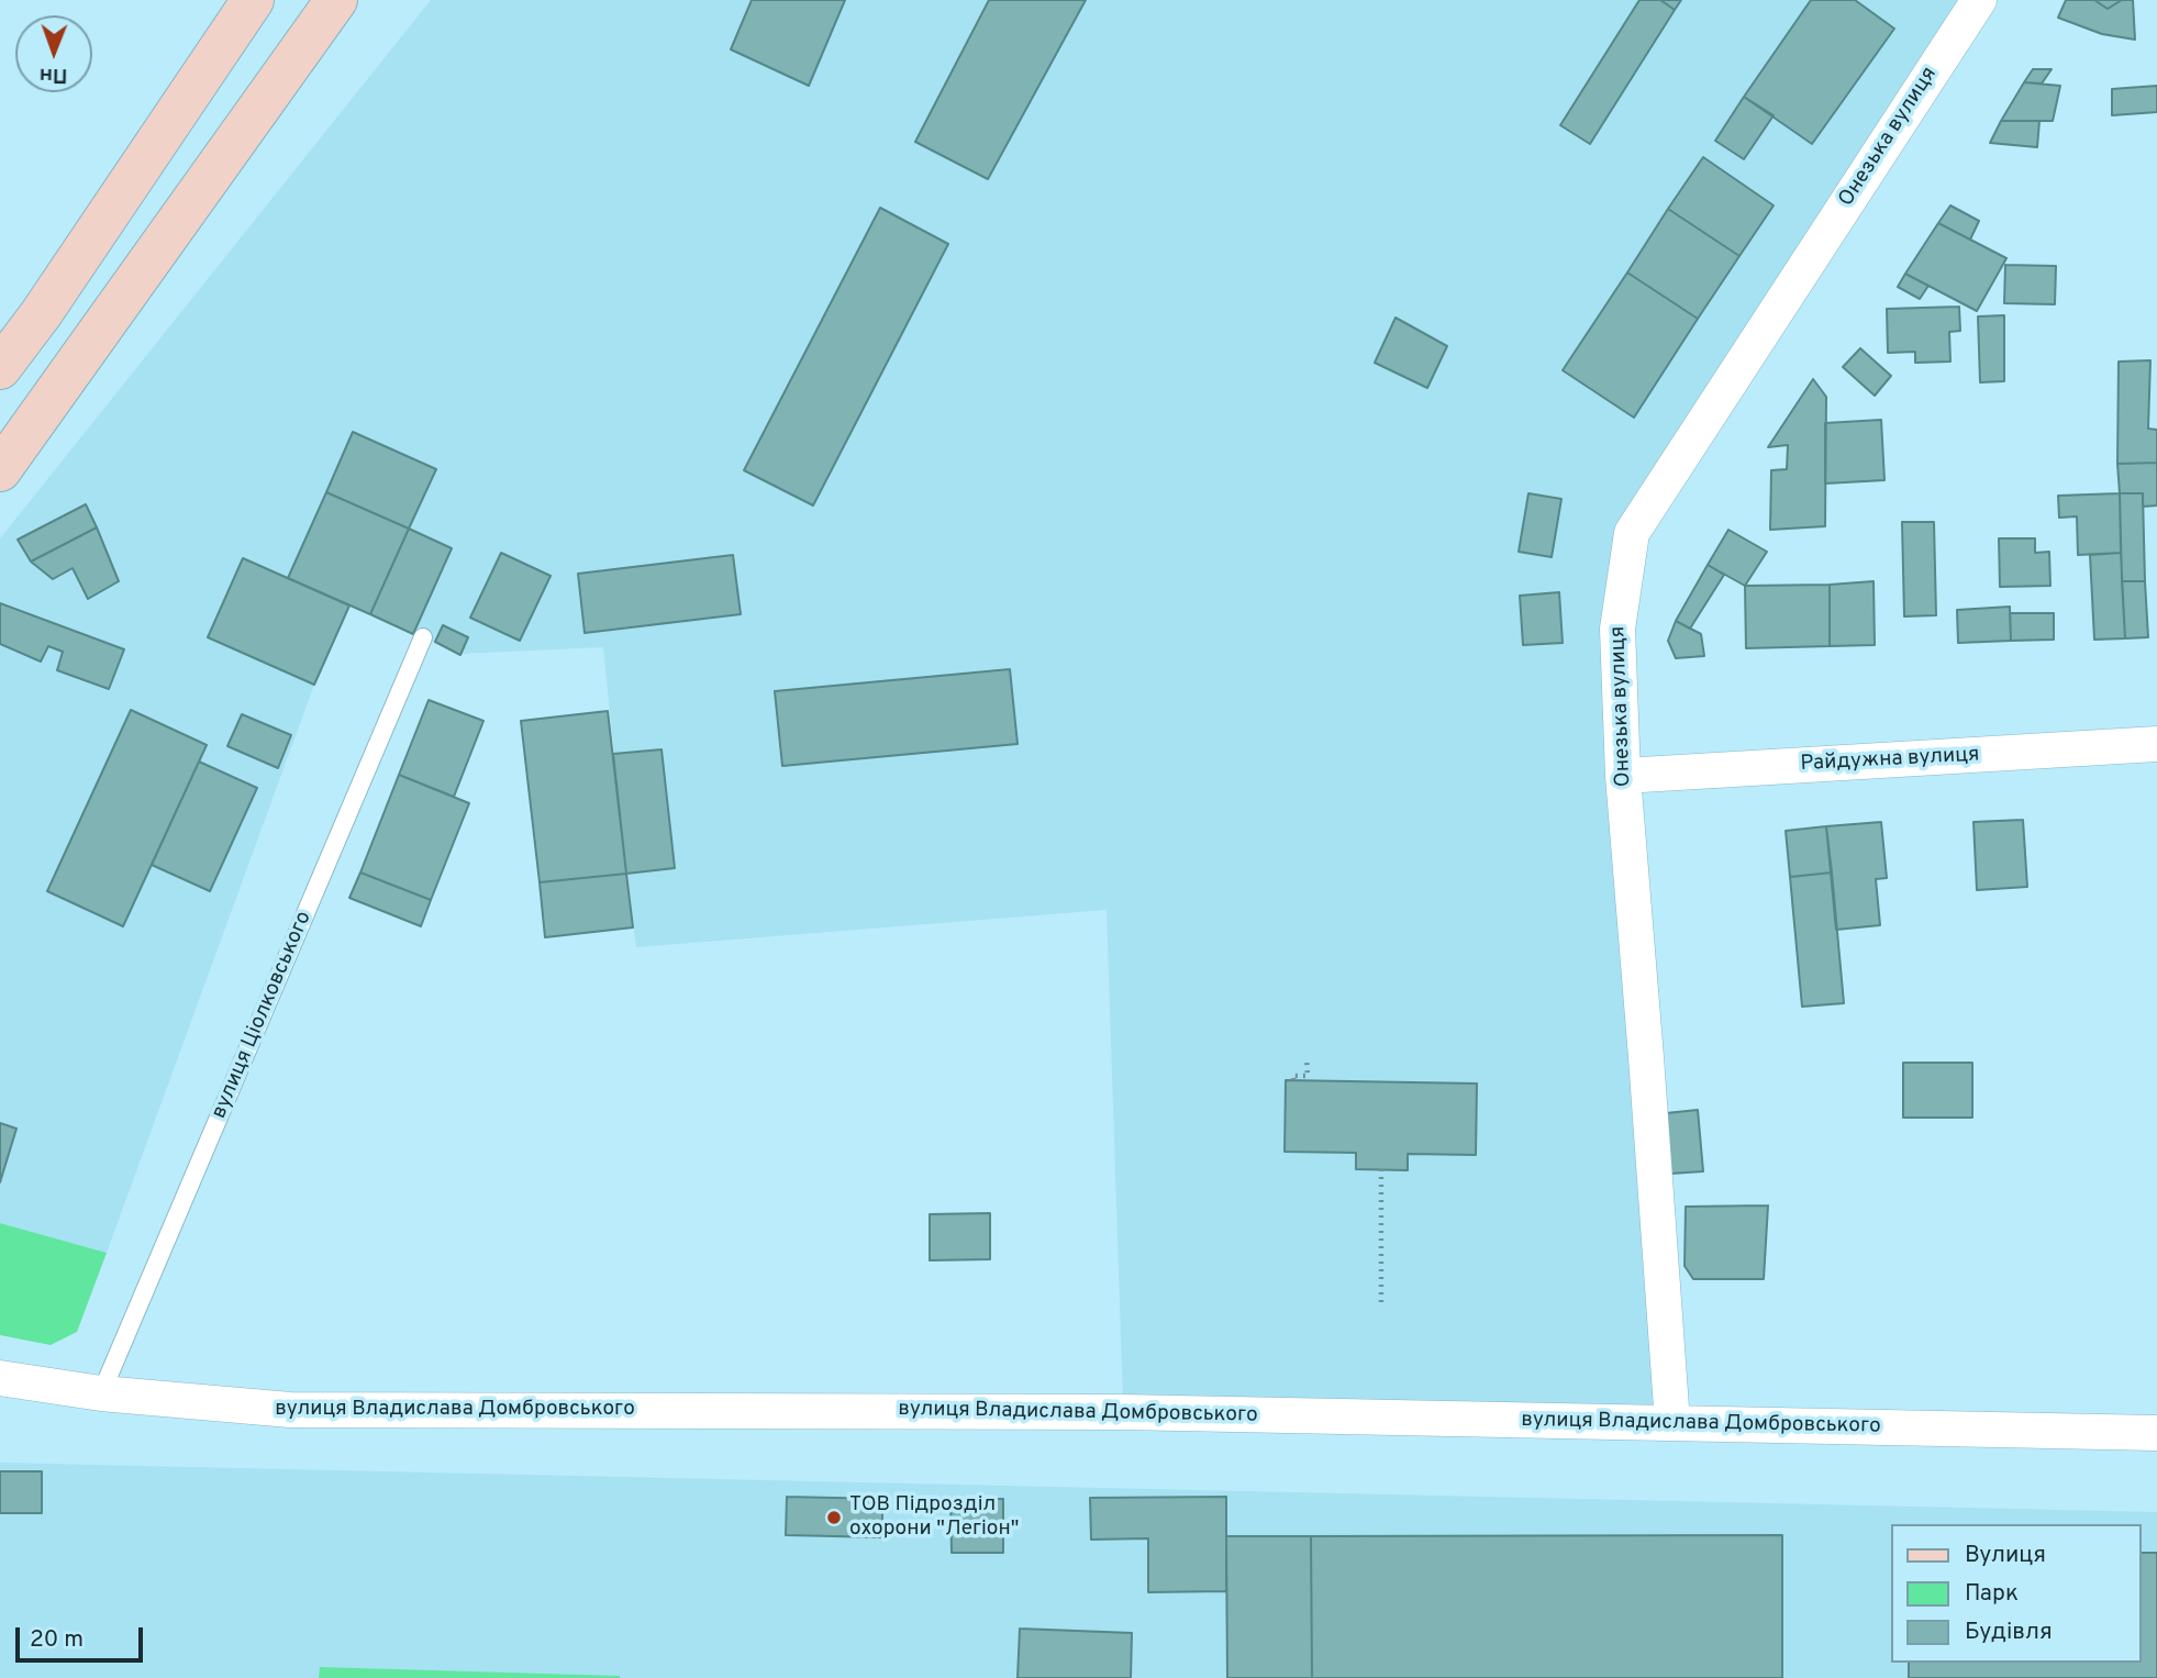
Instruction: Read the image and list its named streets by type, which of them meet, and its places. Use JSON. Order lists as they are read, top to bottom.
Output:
{
  "streets": {
    "street": ["Онезька вулиця", "Райдужна вулиця", "вулиця Владислава Домбровського"],
    "lane": ["вулиця Ціолковського"]
  },
  "crossings": [
    ["Онезька вулиця", "Райдужна вулиця"],
    ["Онезька вулиця", "вулиця Владислава Домбровського"],
    ["вулиця Ціолковського", "вулиця Владислава Домбровського"]
  ],
  "places": ["ТОВ Підрозділ охорони \"Легіон\""],
  "legend": ["Вулиця", "Парк", "Будівля"],
  "scale_bar": "20 m",
  "north": "bottom"
}
